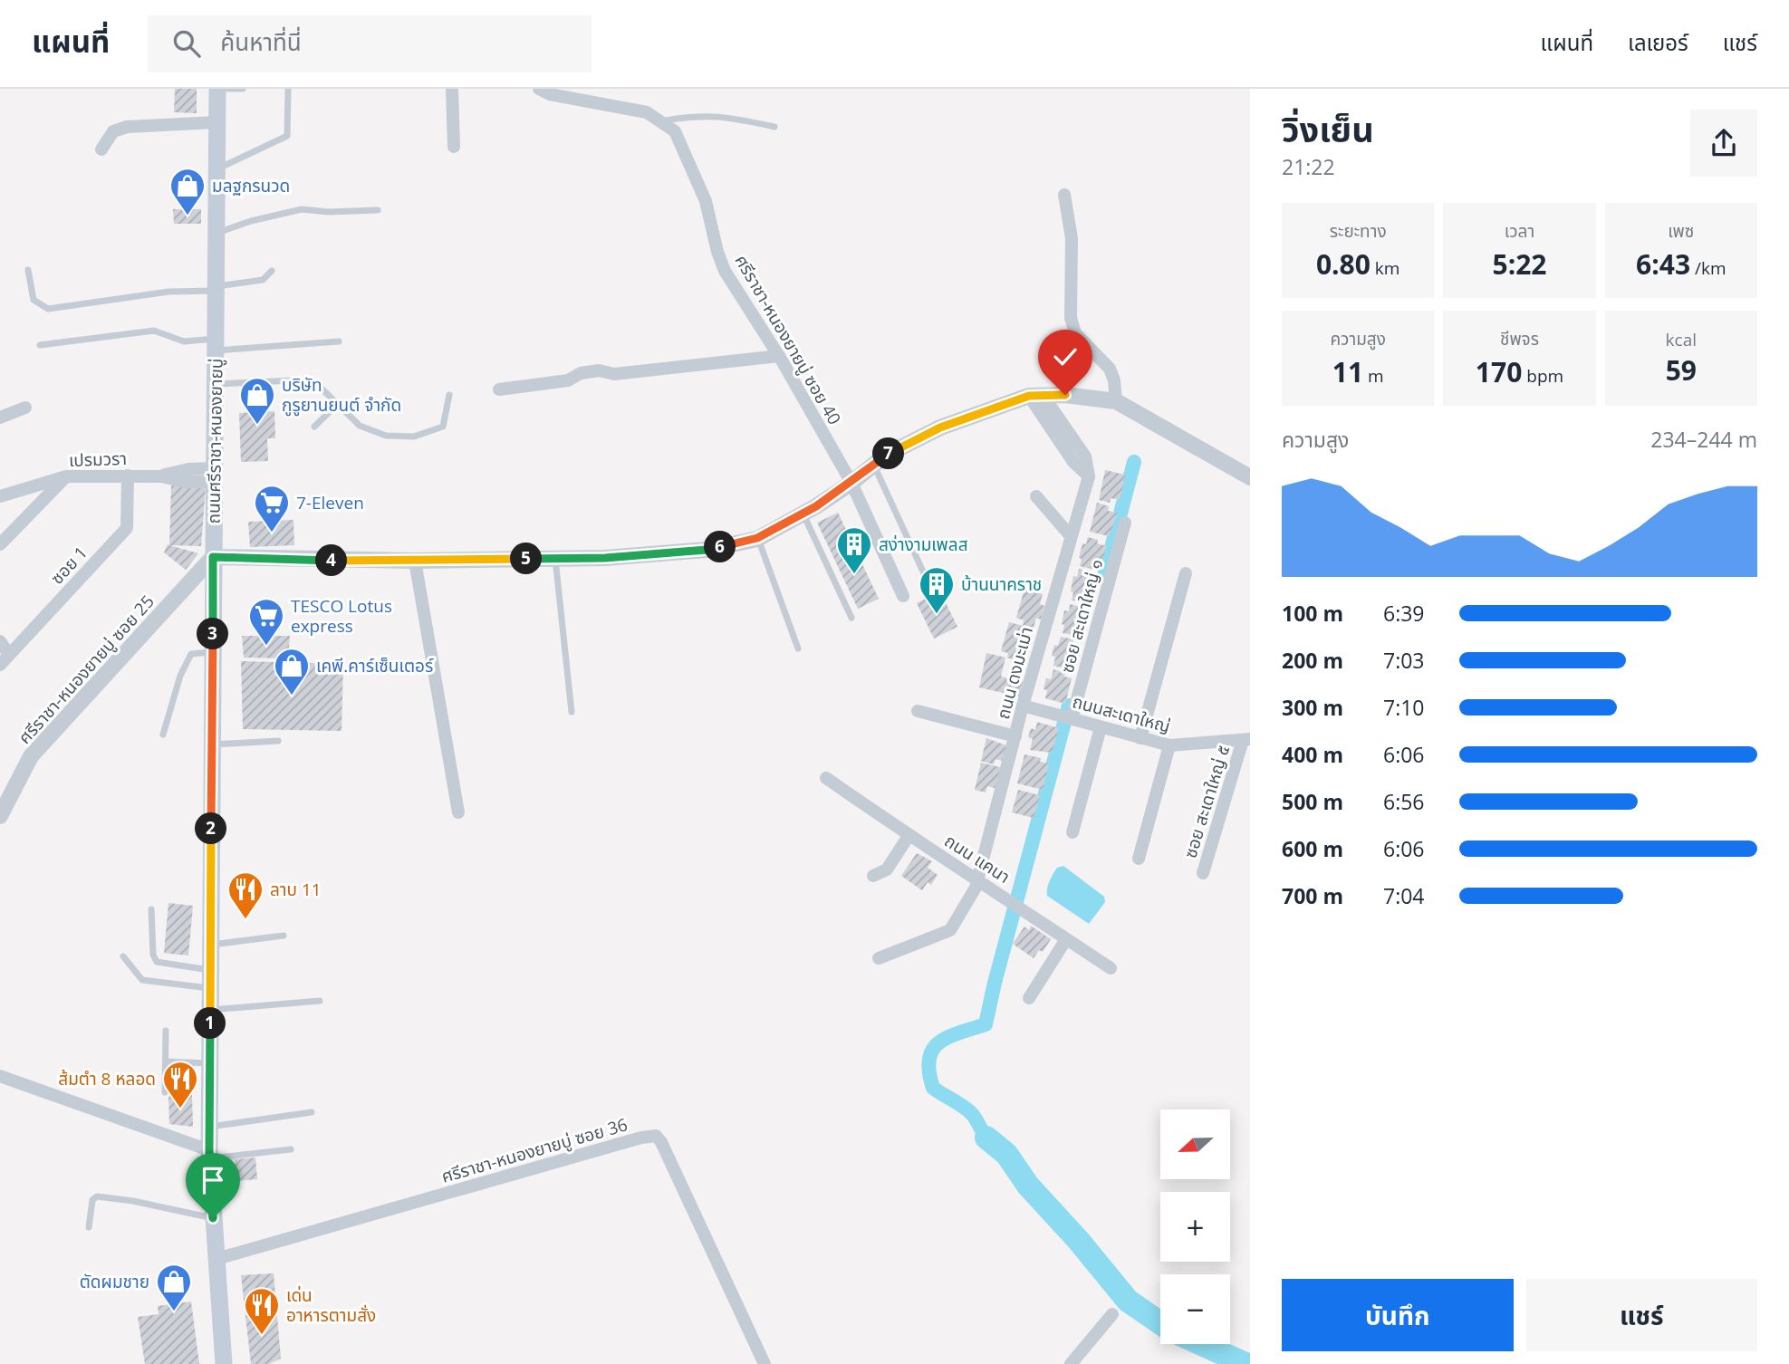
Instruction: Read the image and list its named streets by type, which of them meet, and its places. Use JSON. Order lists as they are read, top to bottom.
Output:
{
  "streets": {
    "main road": ["ถนนศรีราชา-หนองยายบู่"],
    "street": [
      "ศรีราชา-หนองยายบู่ ซอย 40",
      "เปรมวรา",
      "ซอย 1",
      "ซอย สะเดาใหญ่ ๑",
      "ศรีราชา-หนองยายบู่ ซอย 25",
      "ถนน ดงมะเม่า",
      "ถนนสะเดาใหญ่",
      "ซอย สะเดาใหญ่ ๕",
      "ถนน แคนา",
      "ศรีราชา-หนองยายบู่ ซอย 36"
    ]
  },
  "crossings": [
    ["ถนนศรีราชา-หนองยายบู่", "เปรมวรา"],
    ["ถนนศรีราชา-หนองยายบู่", "ศรีราชา-หนองยายบู่ ซอย 25"],
    ["ถนนศรีราชา-หนองยายบู่", "ศรีราชา-หนองยายบู่ ซอย 36"],
    ["เปรมวรา", "ซอย 1"],
    ["ซอย สะเดาใหญ่ ๑", "ถนนสะเดาใหญ่"],
    ["ถนน ดงมะเม่า", "ถนนสะเดาใหญ่"],
    ["ถนน ดงมะเม่า", "ถนน แคนา"],
    ["ถนนสะเดาใหญ่", "ซอย สะเดาใหญ่ ๕"]
  ],
  "places": {
    "shop": [
      "มลฐกรนวด",
      "บริษัท กูรูยานยนต์ จำกัด",
      "เคพี.คาร์เซ็นเตอร์",
      "ตัดผมชาย"
    ],
    "supermarket": ["7-Eleven", "TESCO Lotus express"],
    "building": ["สง่างามเพลส", "บ้านนาคราช"],
    "restaurant": ["ลาบ 11", "ส้มตำ 8 หลอด", "เด่น อาหารตามสั่ง"]
  },
  "north": "left",
  "page": {
    "header": "แผนที่",
    "search": "ค้นหาที่นี่",
    "nav": ["แผนที่", "เลเยอร์", "แชร์"],
    "heading": ["วิ่งเย็น", "21:22"],
    "stats": [
      ["ระยะทาง", "0.80 km"],
      ["เวลา", "5:22"],
      ["เพซ", "6:43 /km"],
      ["ความสูง", "11 m"],
      ["ชีพจร", "170 bpm"],
      ["kcal", "59"]
    ],
    "chart": ["ความสูง", "234–244 m"],
    "pins": [
      "7",
      "6",
      "5",
      "4",
      "3",
      "2",
      "1"
    ],
    "list": [
      {
        "name": "100 m",
        "note": "6:39"
      },
      {
        "name": "200 m",
        "note": "7:03"
      },
      {
        "name": "300 m",
        "note": "7:10"
      },
      {
        "name": "400 m",
        "note": "6:06"
      },
      {
        "name": "500 m",
        "note": "6:56"
      },
      {
        "name": "600 m",
        "note": "6:06"
      },
      {
        "name": "700 m",
        "note": "7:04"
      }
    ],
    "map_buttons": ["+", "−"],
    "buttons": ["บันทึก", "แชร์"]
  }
}
